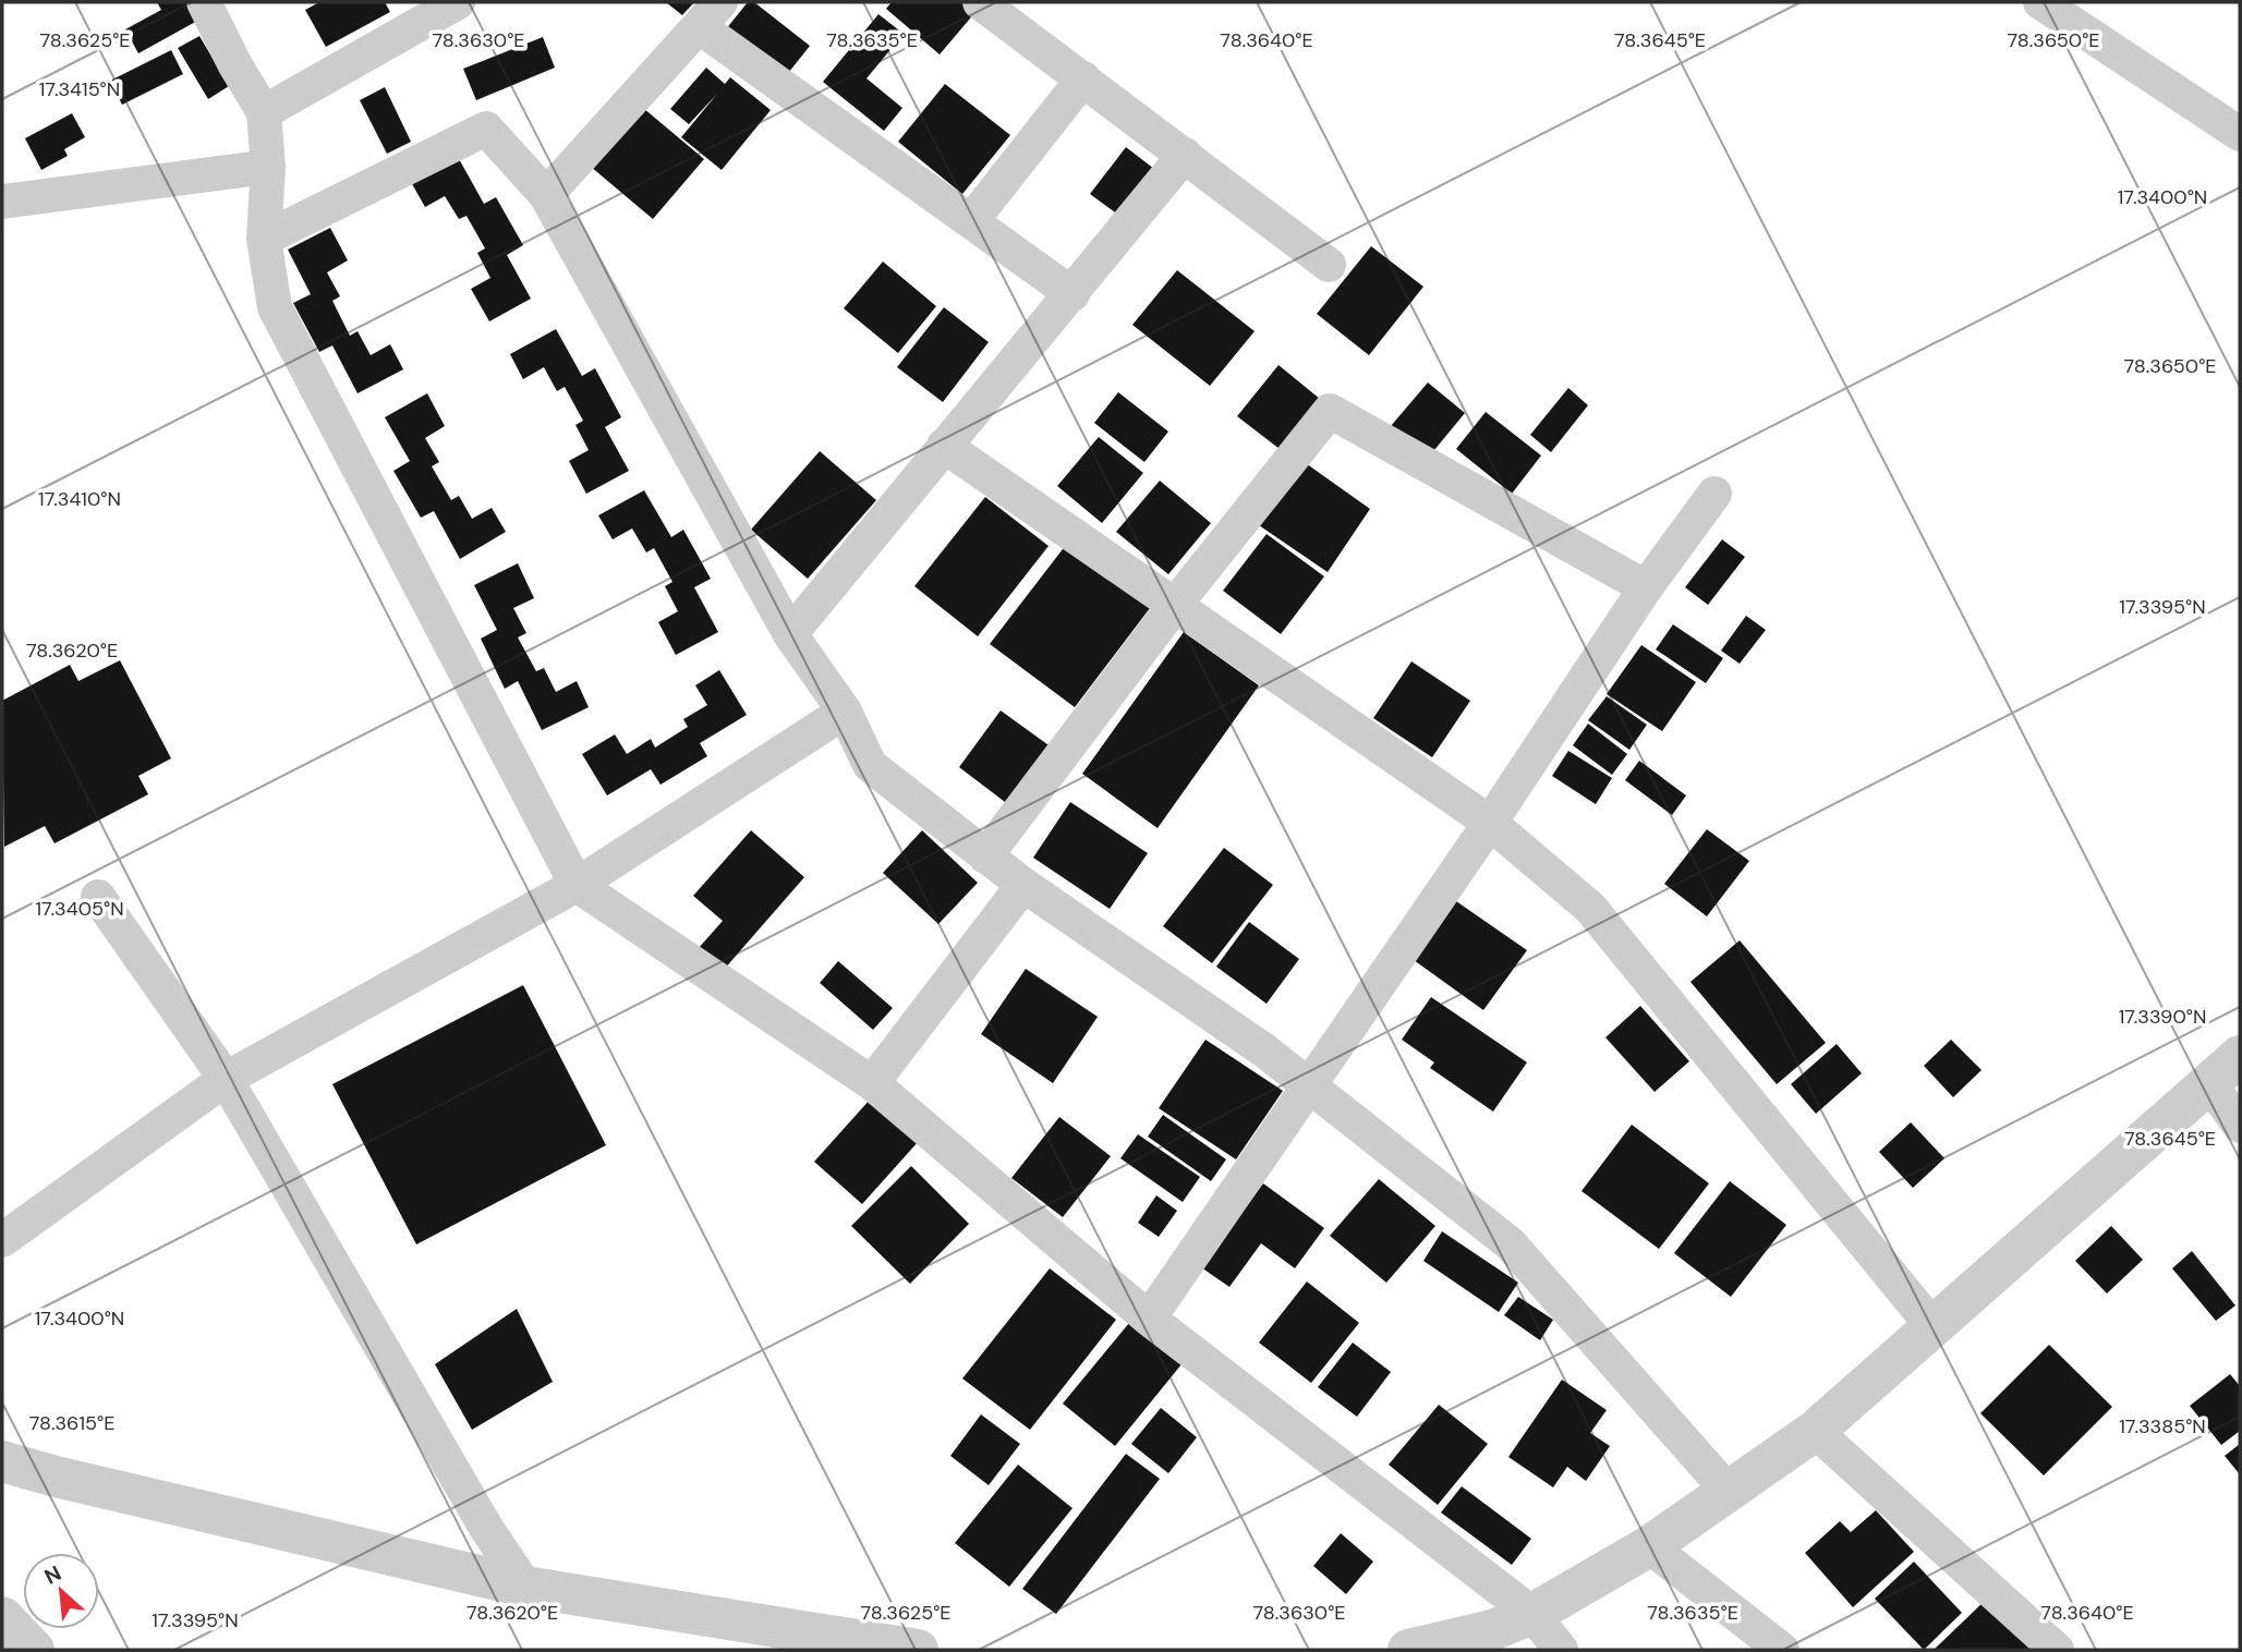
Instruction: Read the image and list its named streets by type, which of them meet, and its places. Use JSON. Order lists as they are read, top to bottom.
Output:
{
  "north": "top left",
  "coordinates": [
    "78.3625°E",
    "78.3630°E",
    "78.3635°E",
    "78.3640°E",
    "78.3645°E",
    "78.3650°E",
    "17.3415°N",
    "17.3400°N",
    "17.3410°N",
    "17.3395°N",
    "78.3620°E",
    "17.3405°N",
    "17.3390°N",
    "78.3615°E",
    "17.3385°N"
  ]
}
